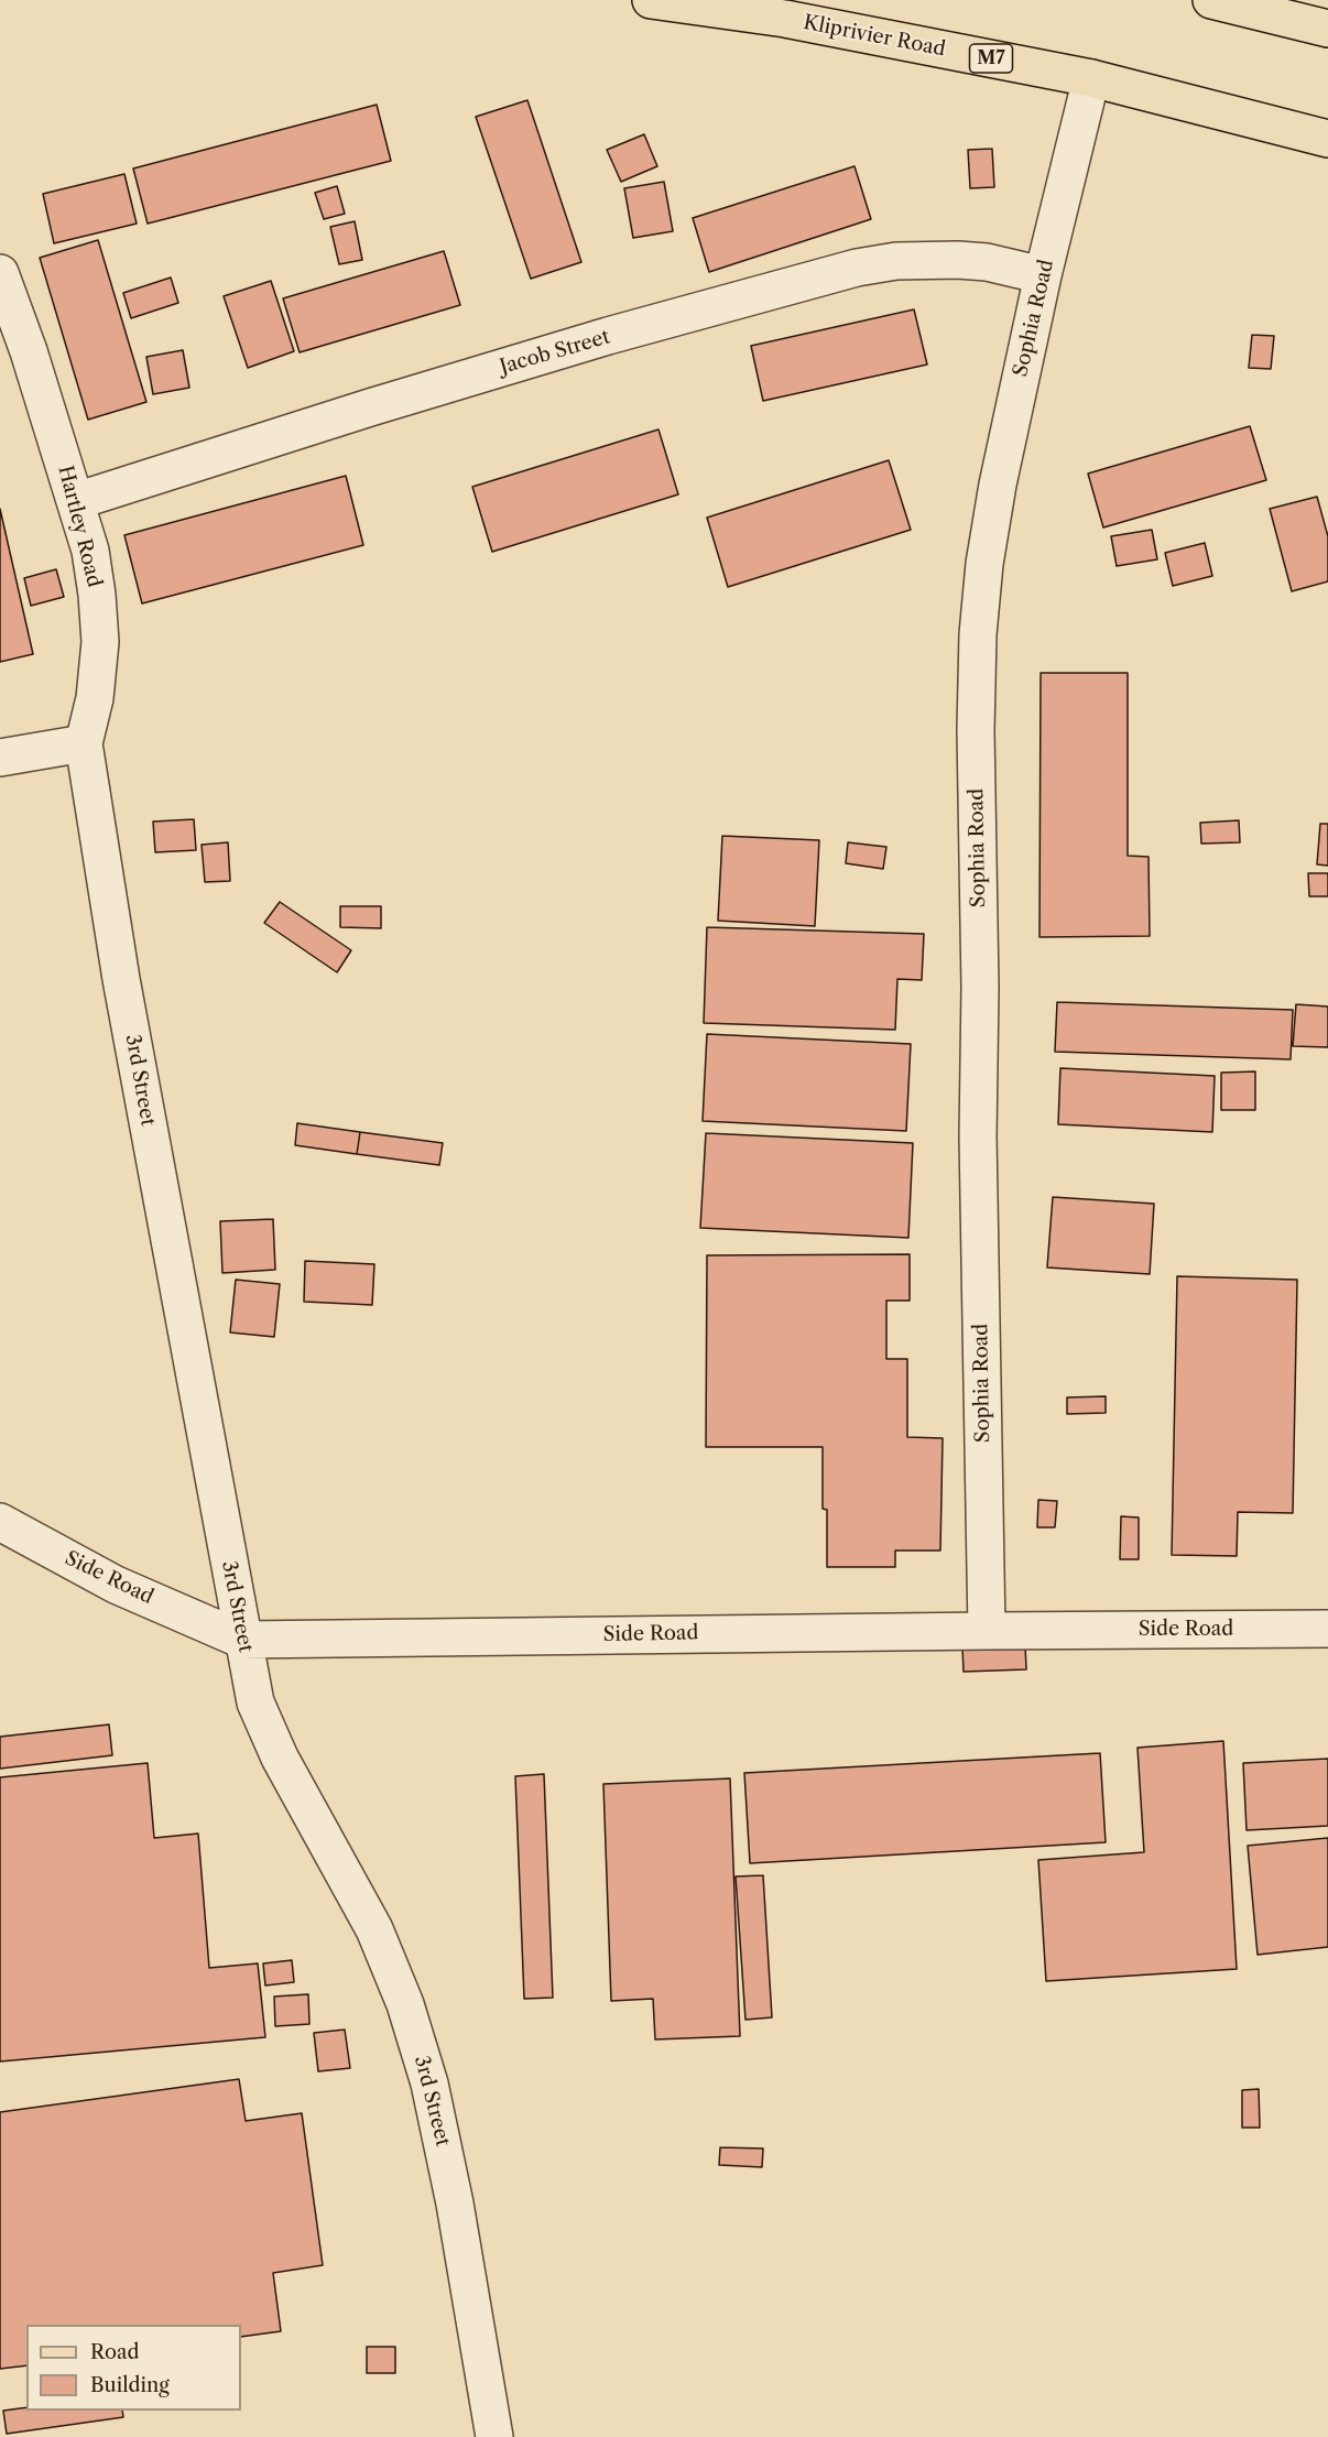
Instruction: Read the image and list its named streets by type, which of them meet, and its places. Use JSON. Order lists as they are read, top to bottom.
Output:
{
  "streets": {
    "main road": ["Kliprivier Road", "M7"],
    "street": [
      "Sophia Road",
      "Jacob Street",
      "Hartley Road",
      "3rd Street",
      "Side Road"
    ]
  },
  "crossings": [
    ["Kliprivier Road", "Sophia Road"],
    ["Sophia Road", "Jacob Street"],
    ["Sophia Road", "Side Road"],
    ["Jacob Street", "Hartley Road"],
    ["Hartley Road", "3rd Street"],
    ["3rd Street", "Side Road"]
  ],
  "legend": ["Road", "Building"]
}
